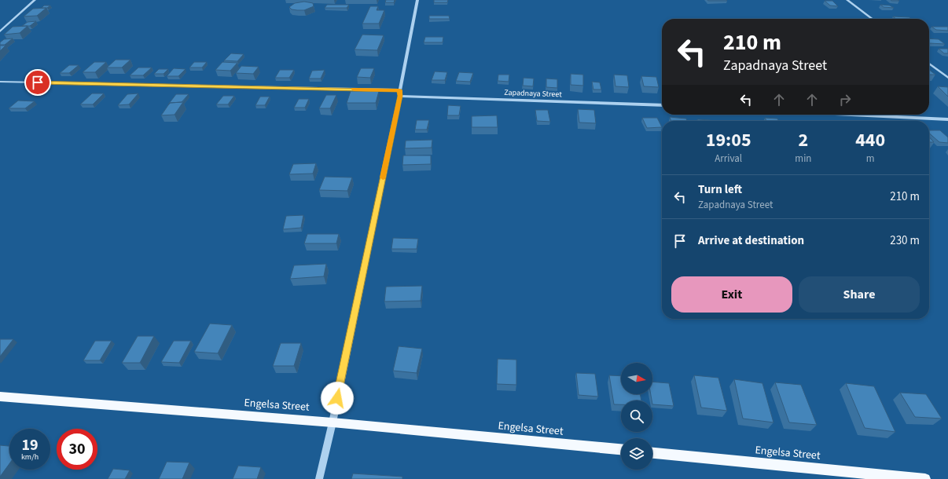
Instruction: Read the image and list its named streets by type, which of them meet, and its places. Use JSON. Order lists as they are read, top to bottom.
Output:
{
  "streets": {
    "main road": ["Engelsa Street"],
    "street": ["Zapadnaya Street"]
  },
  "north": "right",
  "page": {
    "turn": ["210 m", "Zapadnaya Street"],
    "eta": [
      "19:05",
      "Arrival",
      "2",
      "min",
      "440",
      "m"
    ],
    "list": [
      {
        "name": "Turn left",
        "note": "Zapadnaya Street",
        "value": "210 m"
      },
      {
        "name": "Arrive at destination",
        "value": "230 m"
      }
    ],
    "buttons": ["Exit", "Share"],
    "speed": "19 km/h",
    "limit": "30"
  }
}
